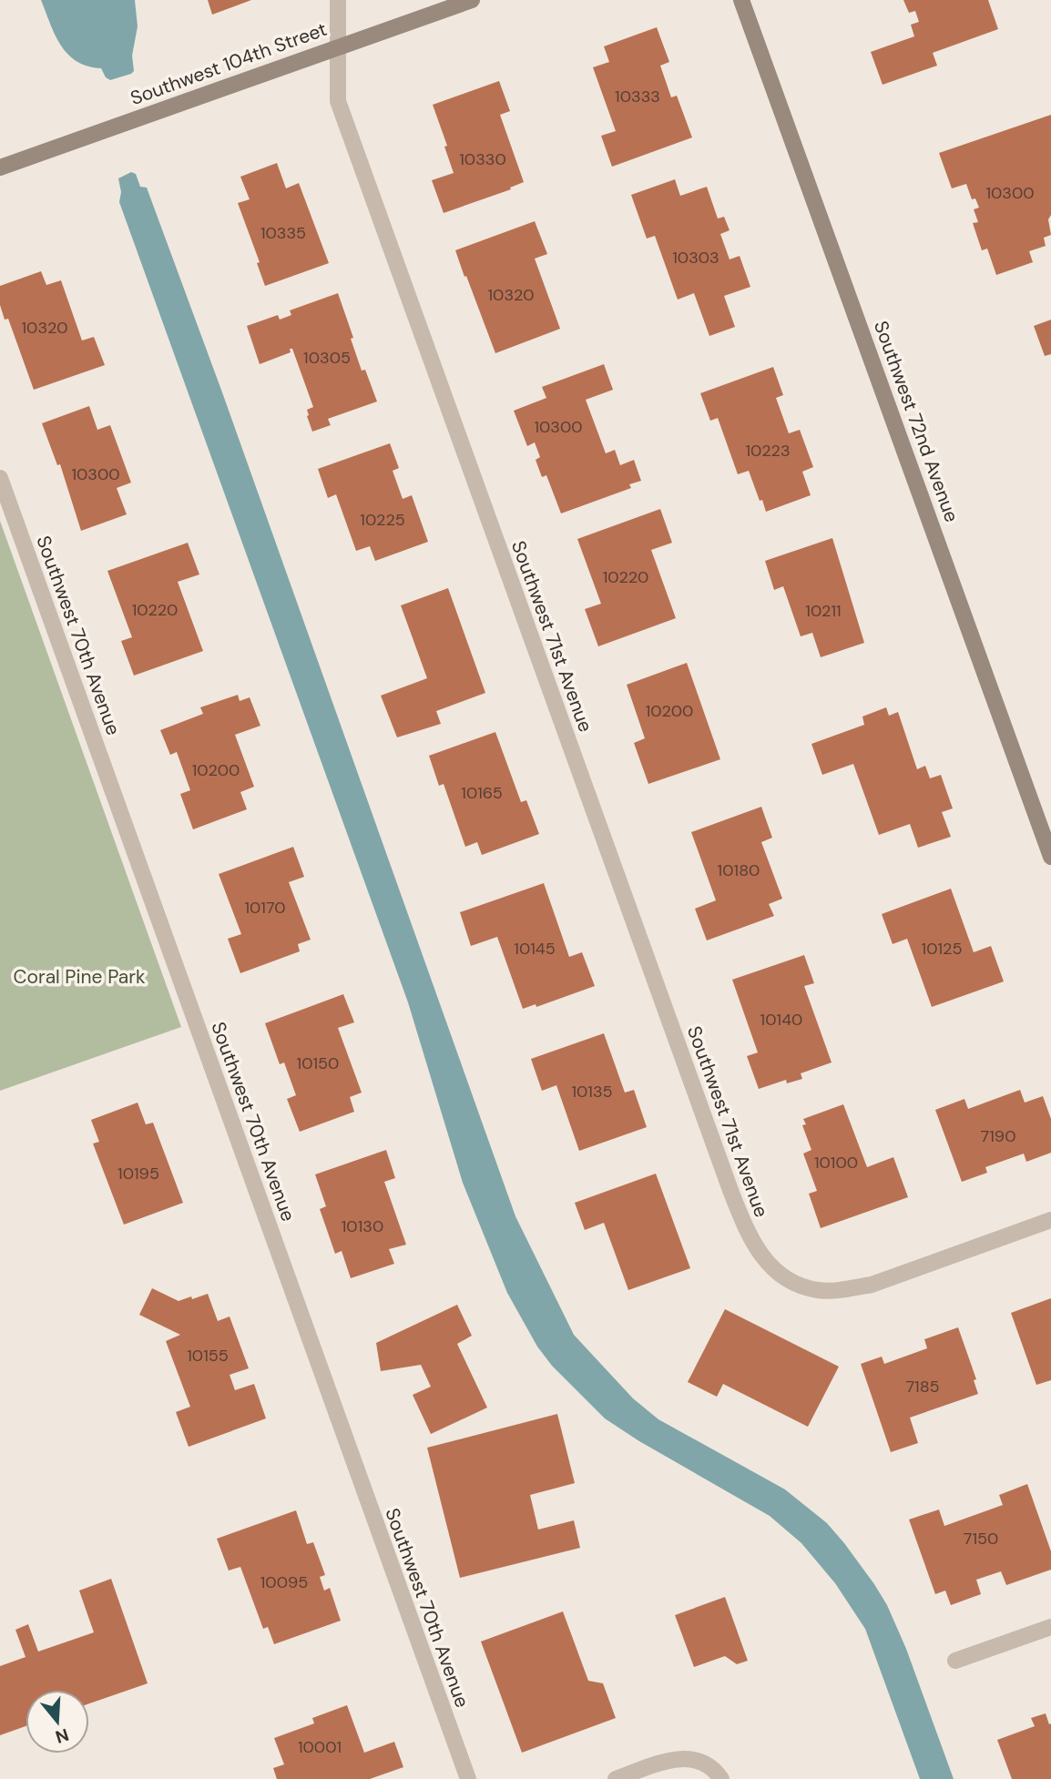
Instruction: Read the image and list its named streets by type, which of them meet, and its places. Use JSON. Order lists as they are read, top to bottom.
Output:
{
  "streets": {
    "street": [
      "Southwest 104th Street",
      "Southwest 72nd Avenue",
      "Southwest 70th Avenue",
      "Southwest 71st Avenue"
    ]
  },
  "crossings": [
    ["Southwest 104th Street", "Southwest 71st Avenue"]
  ],
  "parks": ["Coral Pine Park"],
  "house_numbers": [
    "10333",
    "10330",
    "10300",
    "10335",
    "10303",
    "10320",
    "10320",
    "10305",
    "10300",
    "10223",
    "10300",
    "10225",
    "10220",
    "10220",
    "10211",
    "10200",
    "10200",
    "10165",
    "10180",
    "10170",
    "10145",
    "10125",
    "10140",
    "10150",
    "10135",
    "7190",
    "10100",
    "10195",
    "10130",
    "10155",
    "7185",
    "7150",
    "10095",
    "10001"
  ],
  "north": "bottom"
}
